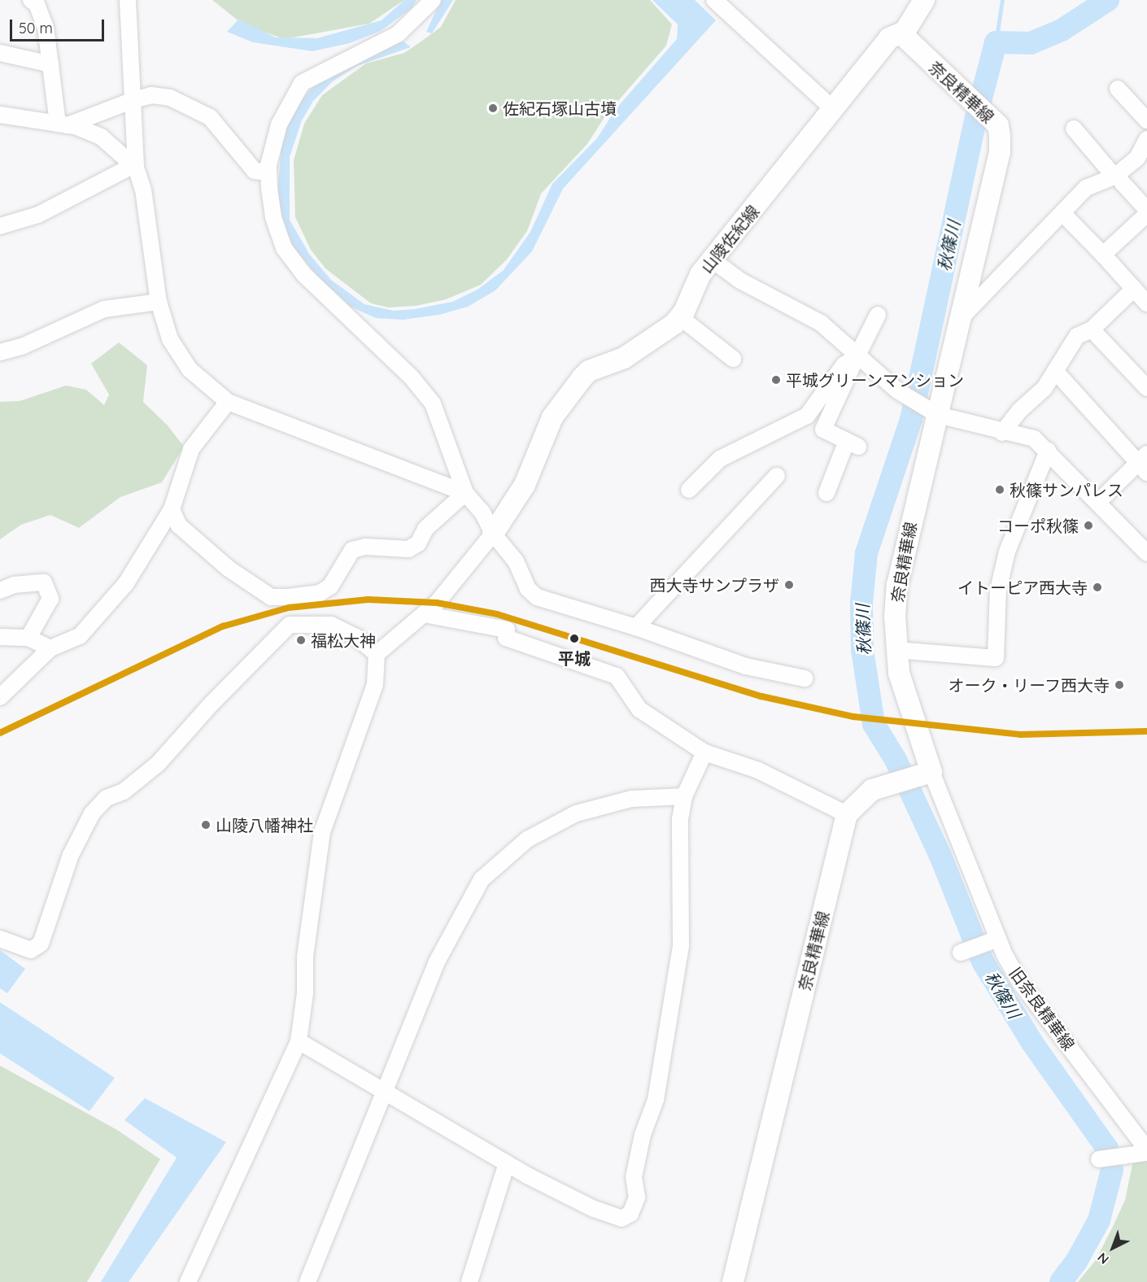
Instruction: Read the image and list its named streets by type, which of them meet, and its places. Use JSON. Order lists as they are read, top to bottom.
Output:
{
  "streets": {
    "main road": ["奈良精華線", "山陵佐紀線"],
    "street": ["旧奈良精華線"]
  },
  "crossings": [
    ["奈良精華線", "山陵佐紀線"],
    ["奈良精華線", "旧奈良精華線"]
  ],
  "water": ["秋篠川"],
  "places": [
    "佐紀石塚山古墳",
    "平城グリーンマンション",
    "秋篠サンパレス",
    "コーポ秋篠",
    "西大寺サンプラザ",
    "イトーピア西大寺",
    "平城",
    "福松大神",
    "オーク・リーフ西大寺",
    "山陵八幡神社"
  ],
  "scale_bar": "50 m",
  "north": "bottom left"
}
